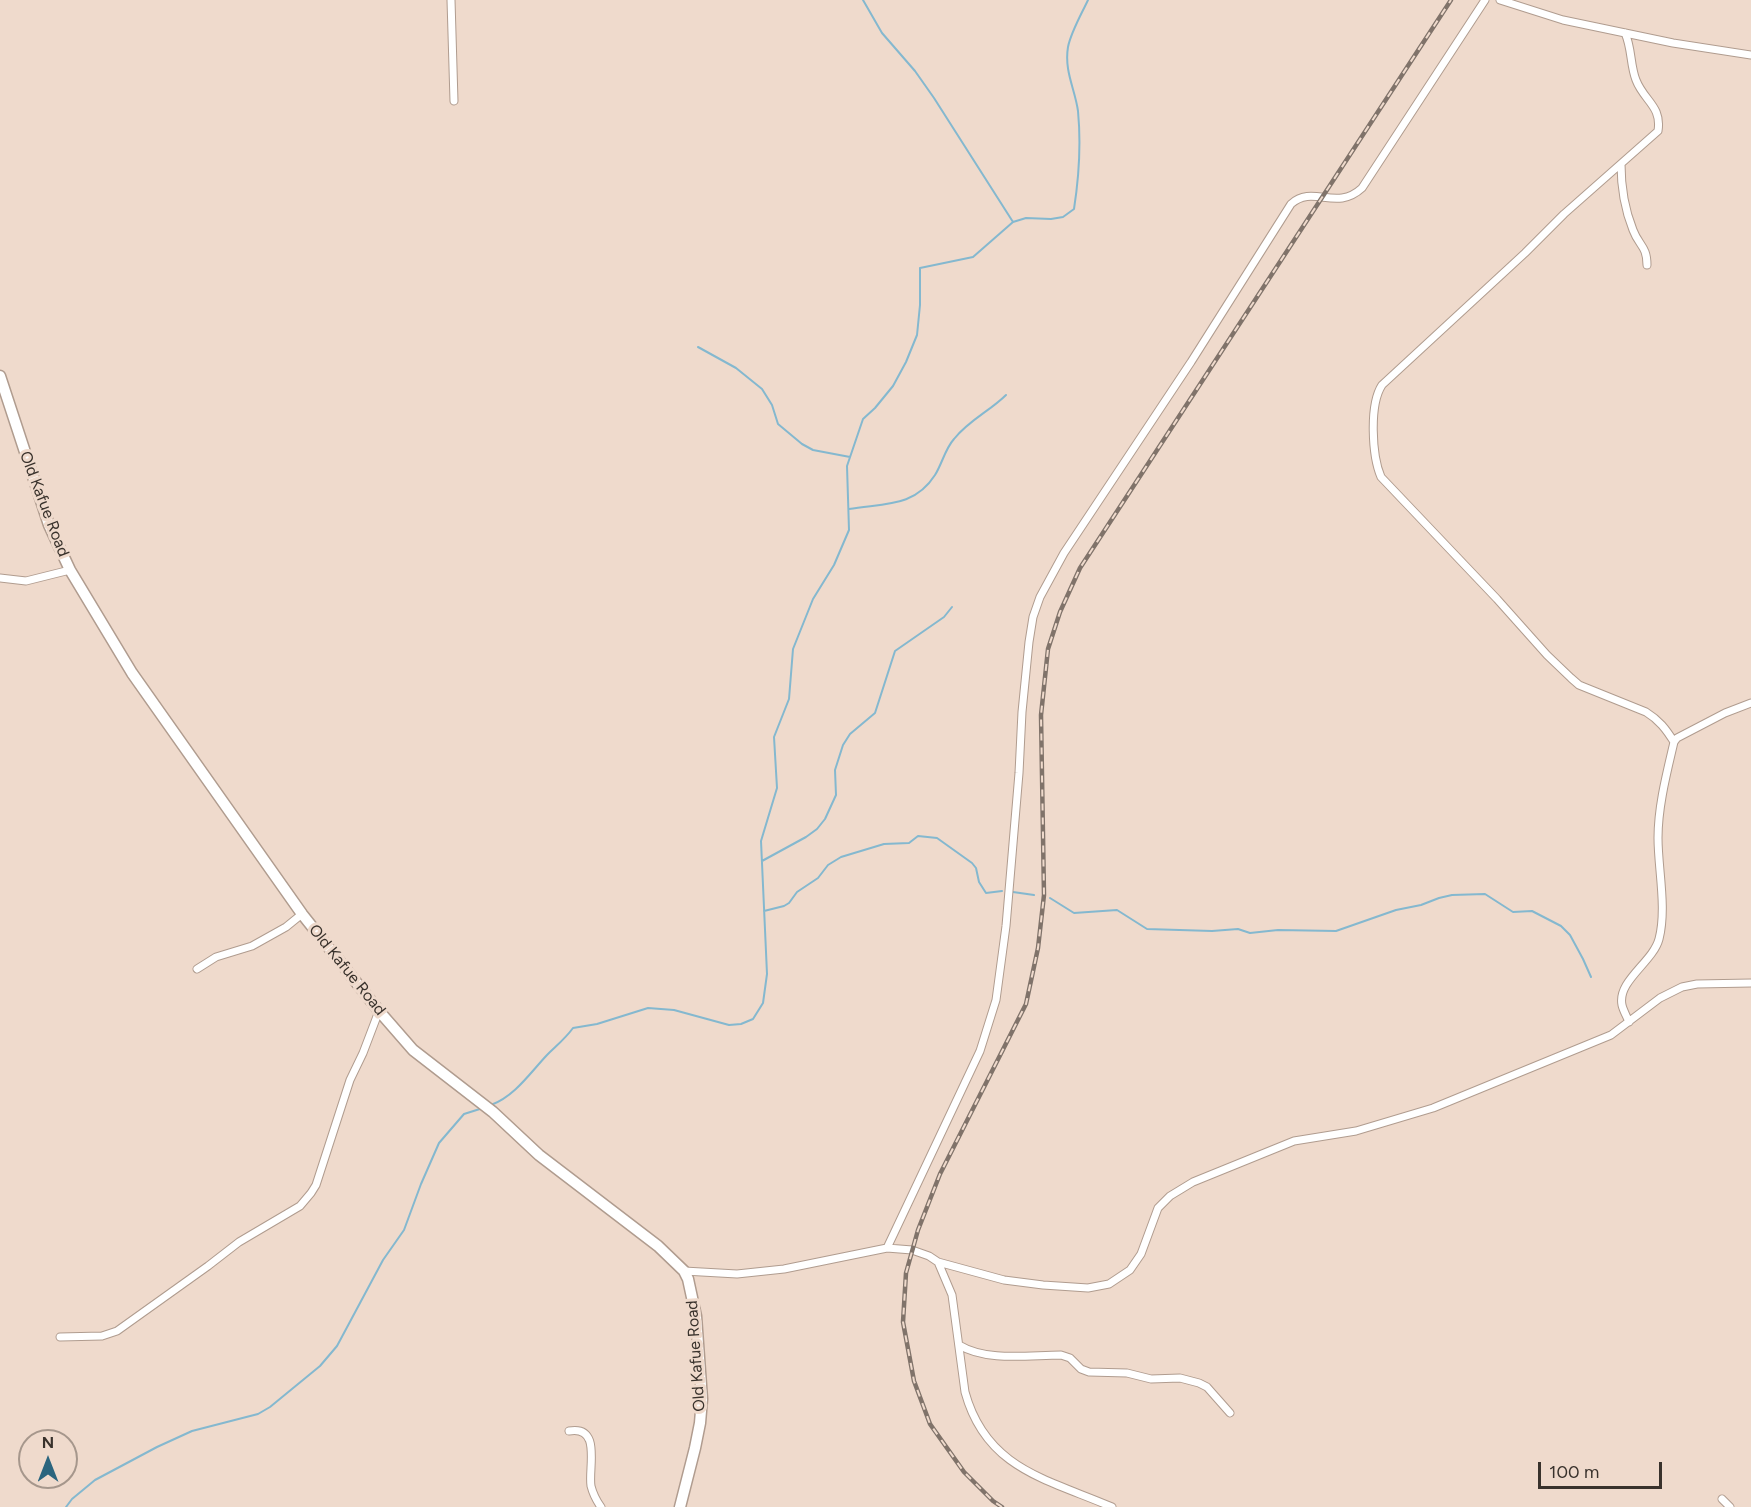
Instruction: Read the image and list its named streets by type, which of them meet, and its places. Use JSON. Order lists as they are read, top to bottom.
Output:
{
  "streets": {
    "street": ["Old Kafue Road"]
  },
  "scale_bar": "100 m",
  "north": "top"
}
